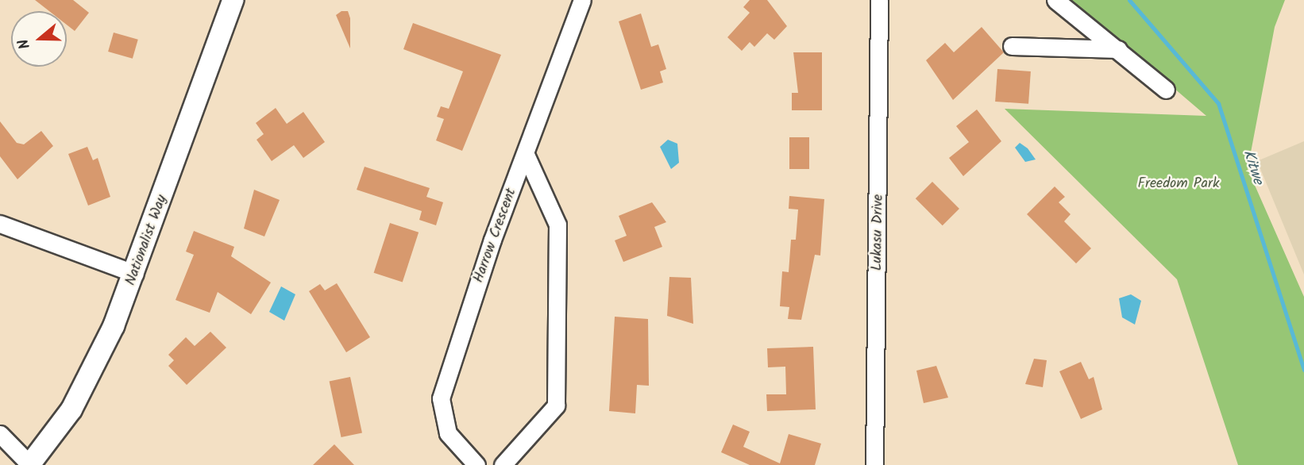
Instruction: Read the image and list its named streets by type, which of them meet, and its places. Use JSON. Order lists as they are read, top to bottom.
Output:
{
  "streets": {
    "street": ["Lukasu Drive", "Harrow Crescent", "Nationalist Way"]
  },
  "water": ["Kitwe"],
  "parks": ["Freedom Park"],
  "north": "left"
}
